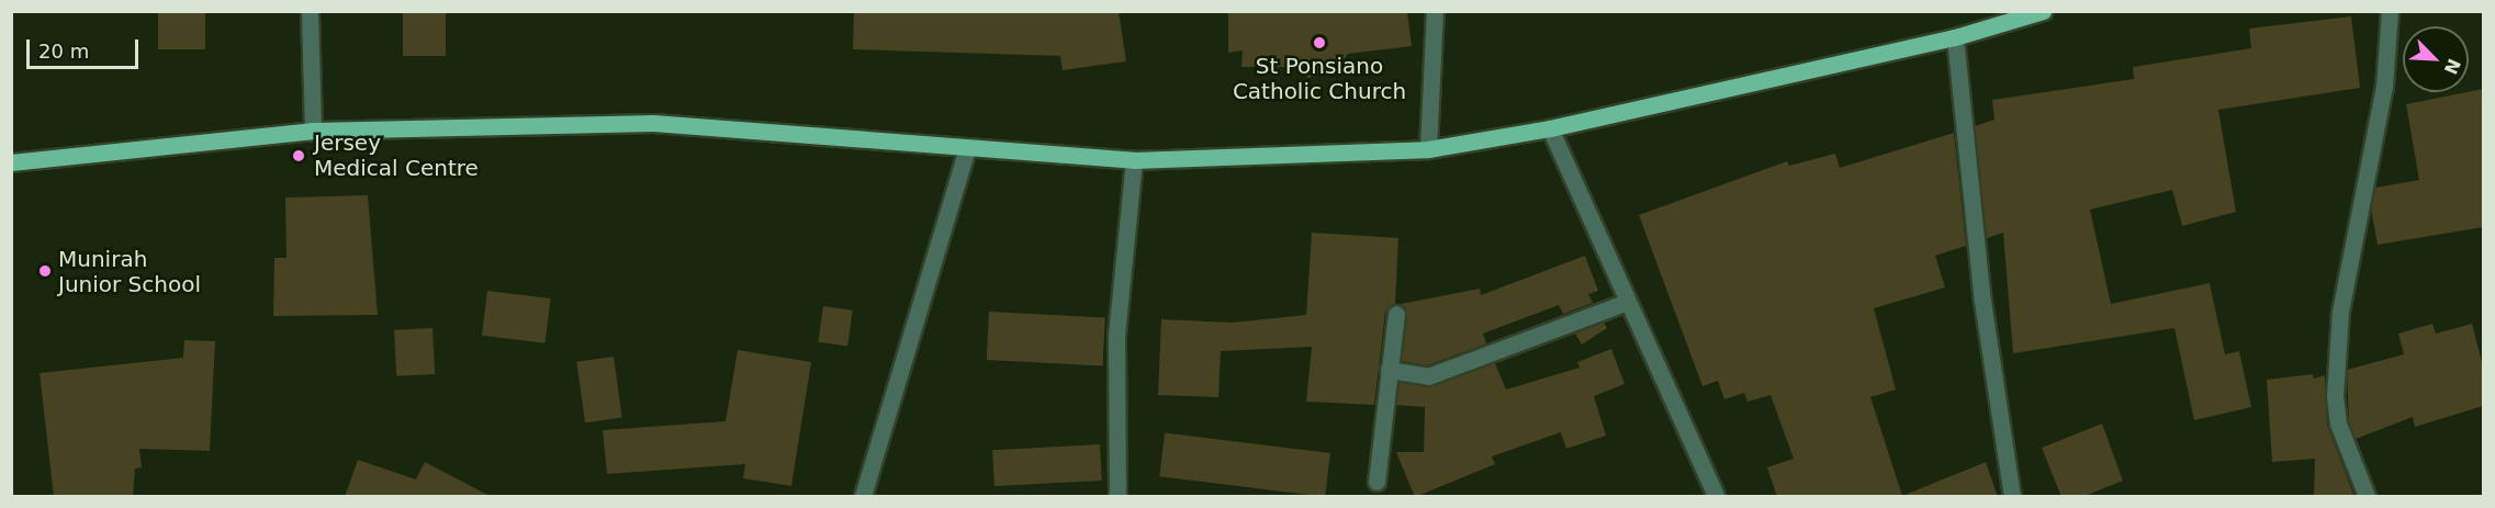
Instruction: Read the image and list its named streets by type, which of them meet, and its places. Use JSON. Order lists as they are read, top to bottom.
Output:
{
  "places": ["St Ponsiano Catholic Church", "Jersey Medical Centre", "Munirah Junior School"],
  "scale_bar": "20 m",
  "north": "bottom right"
}
